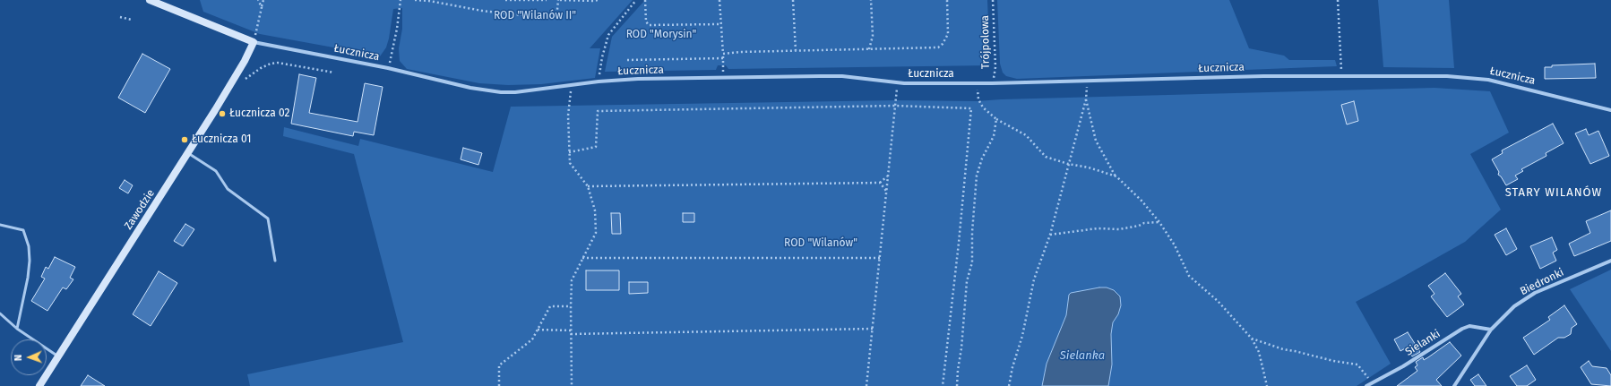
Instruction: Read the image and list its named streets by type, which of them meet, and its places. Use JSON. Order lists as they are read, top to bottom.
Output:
{
  "streets": {
    "street": [
      "Łucznicza",
      "Zawodzie",
      "Biedronki",
      "Sielanki"
    ],
    "path": ["Trójpolowa"]
  },
  "crossings": [
    ["Trójpolowa", "Łucznicza"],
    ["Łucznicza", "Zawodzie"],
    ["Biedronki", "Sielanki"]
  ],
  "districts": ["STARY WILANÓW"],
  "water": ["Sielanka"],
  "parks": ["ROD \"Wilanów II\"", "ROD \"Morysin\"", "ROD \"Wilanów\""],
  "places": ["Łucznicza 02", "Łucznicza 01"],
  "north": "left"
}
